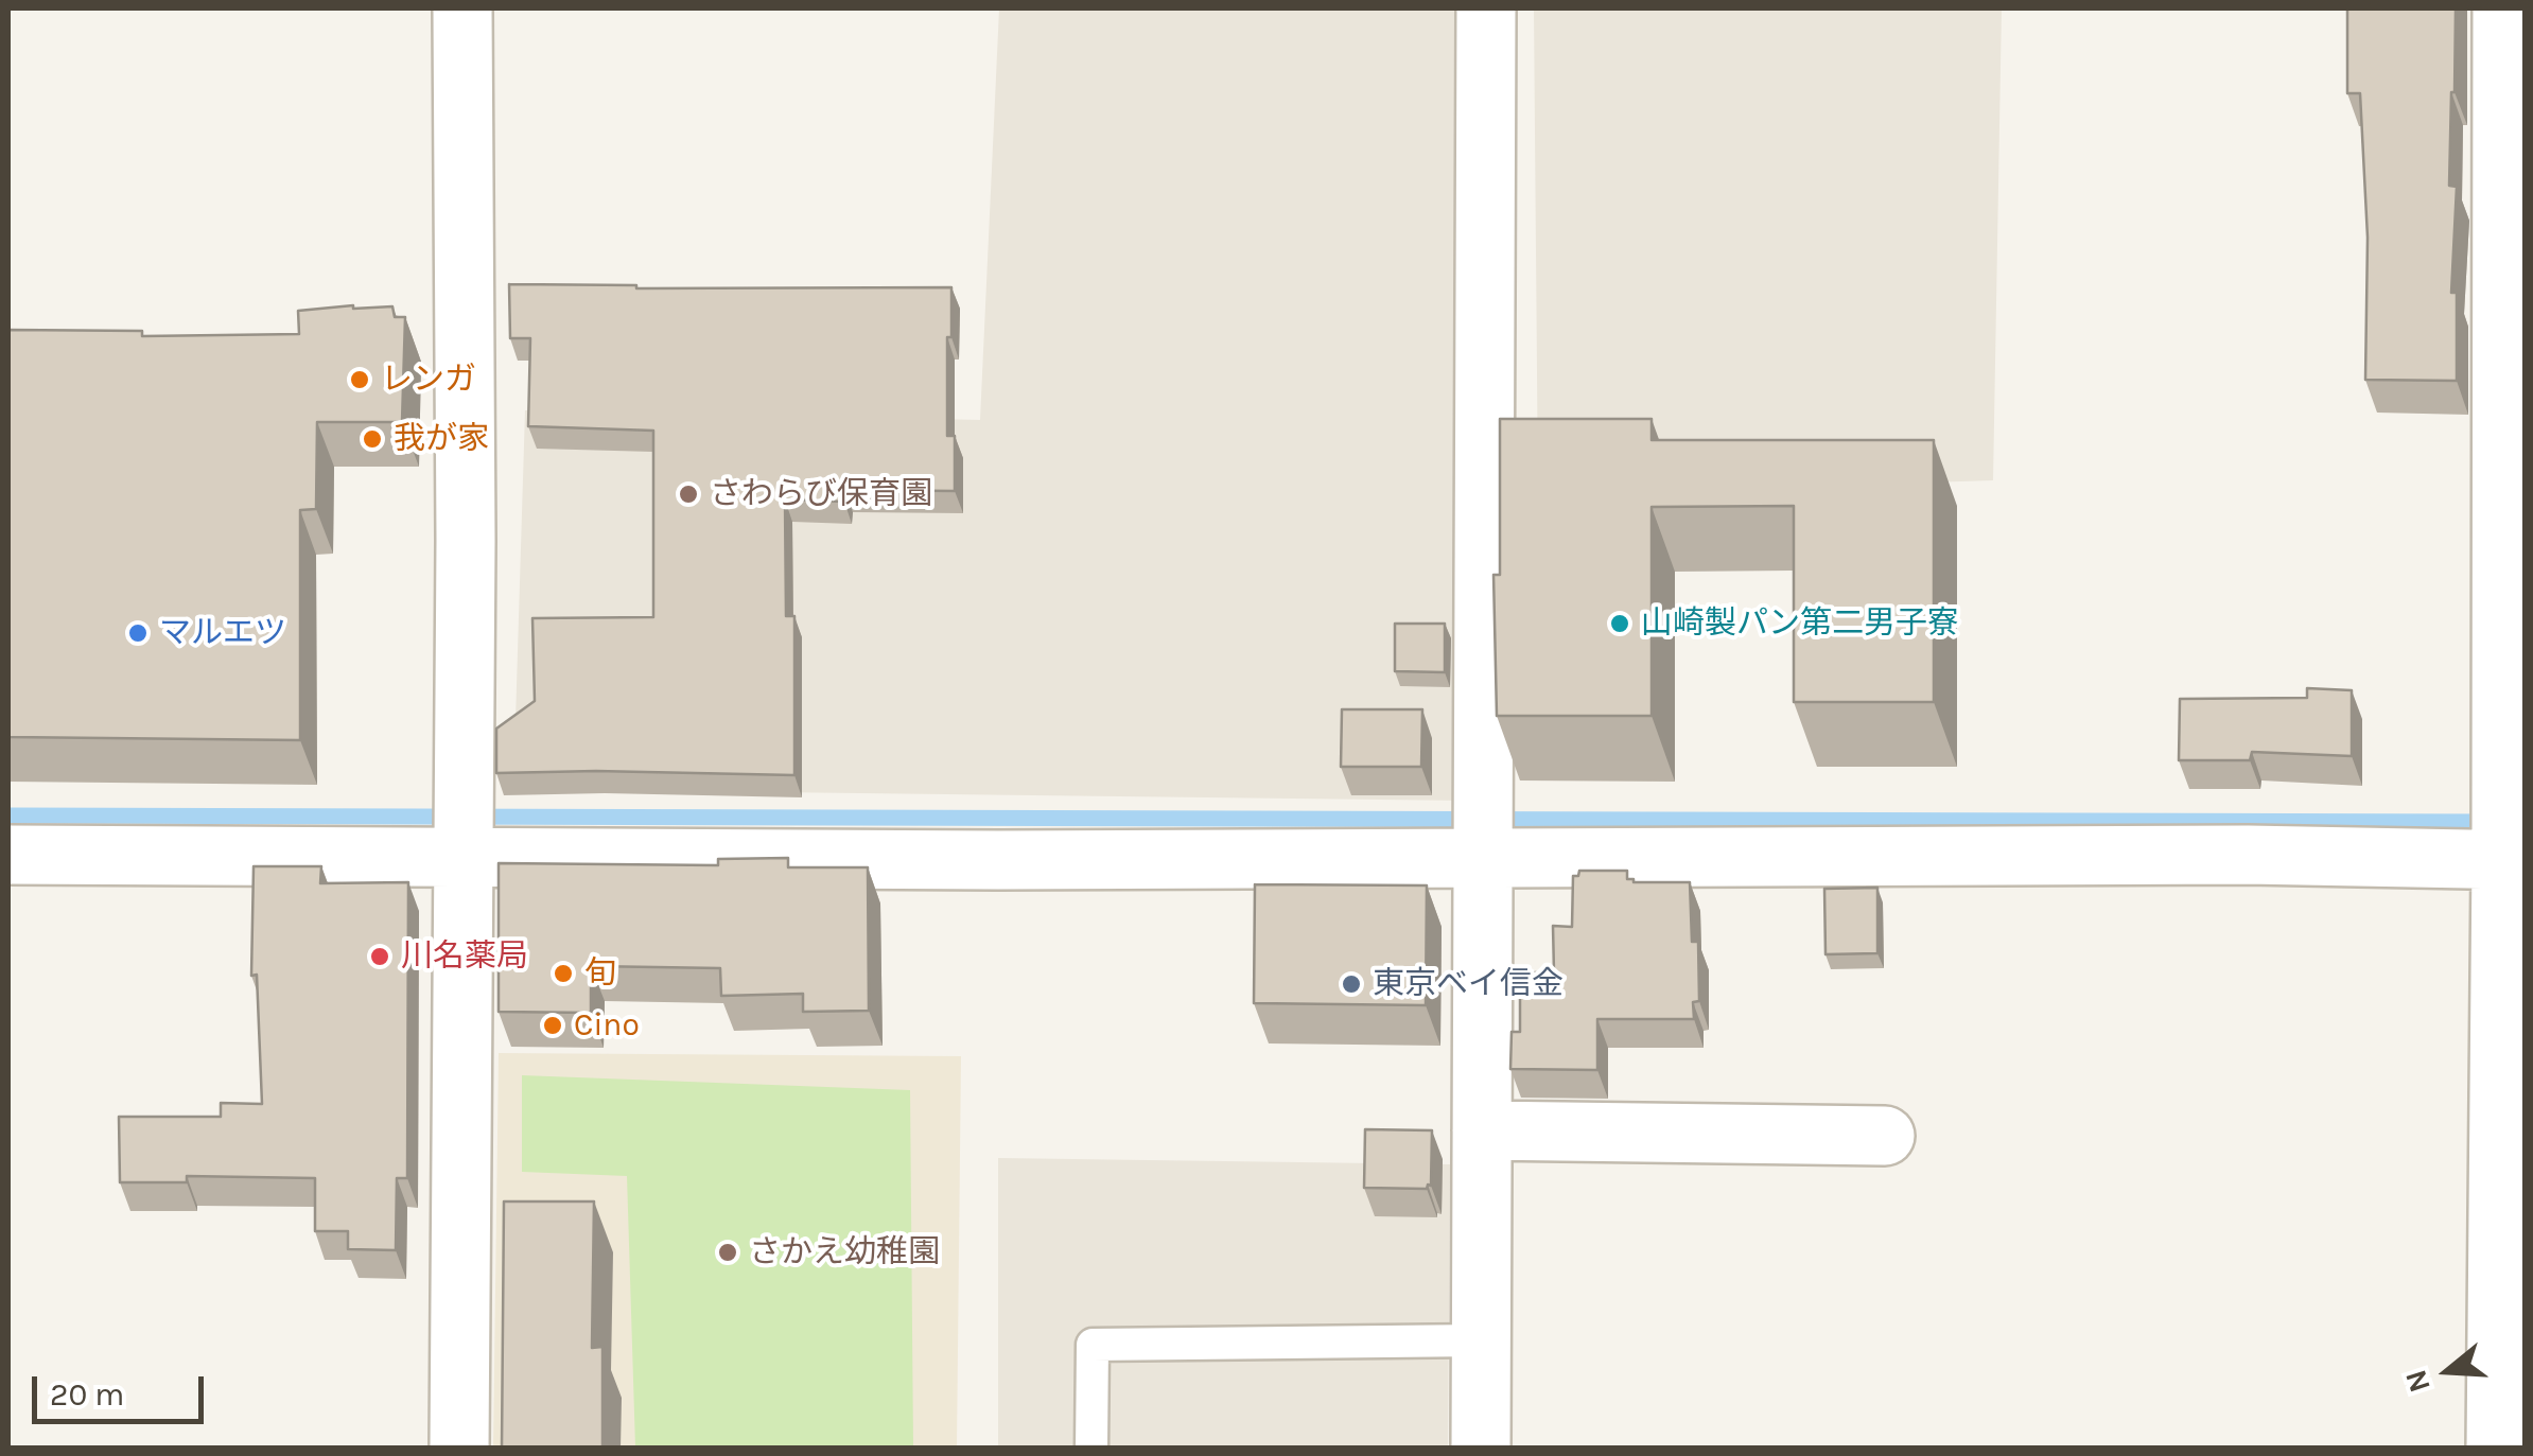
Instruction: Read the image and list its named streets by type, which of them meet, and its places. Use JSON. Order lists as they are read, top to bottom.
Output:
{
  "places": [
    "レンガ",
    "我が家",
    "さわらび保育園",
    "山崎製パン第二男子寮",
    "マルエツ",
    "川名薬局",
    "旬",
    "東京ベイ信金",
    "Cino",
    "さかえ幼稚園"
  ],
  "scale_bar": "20 m",
  "north": "left"
}
